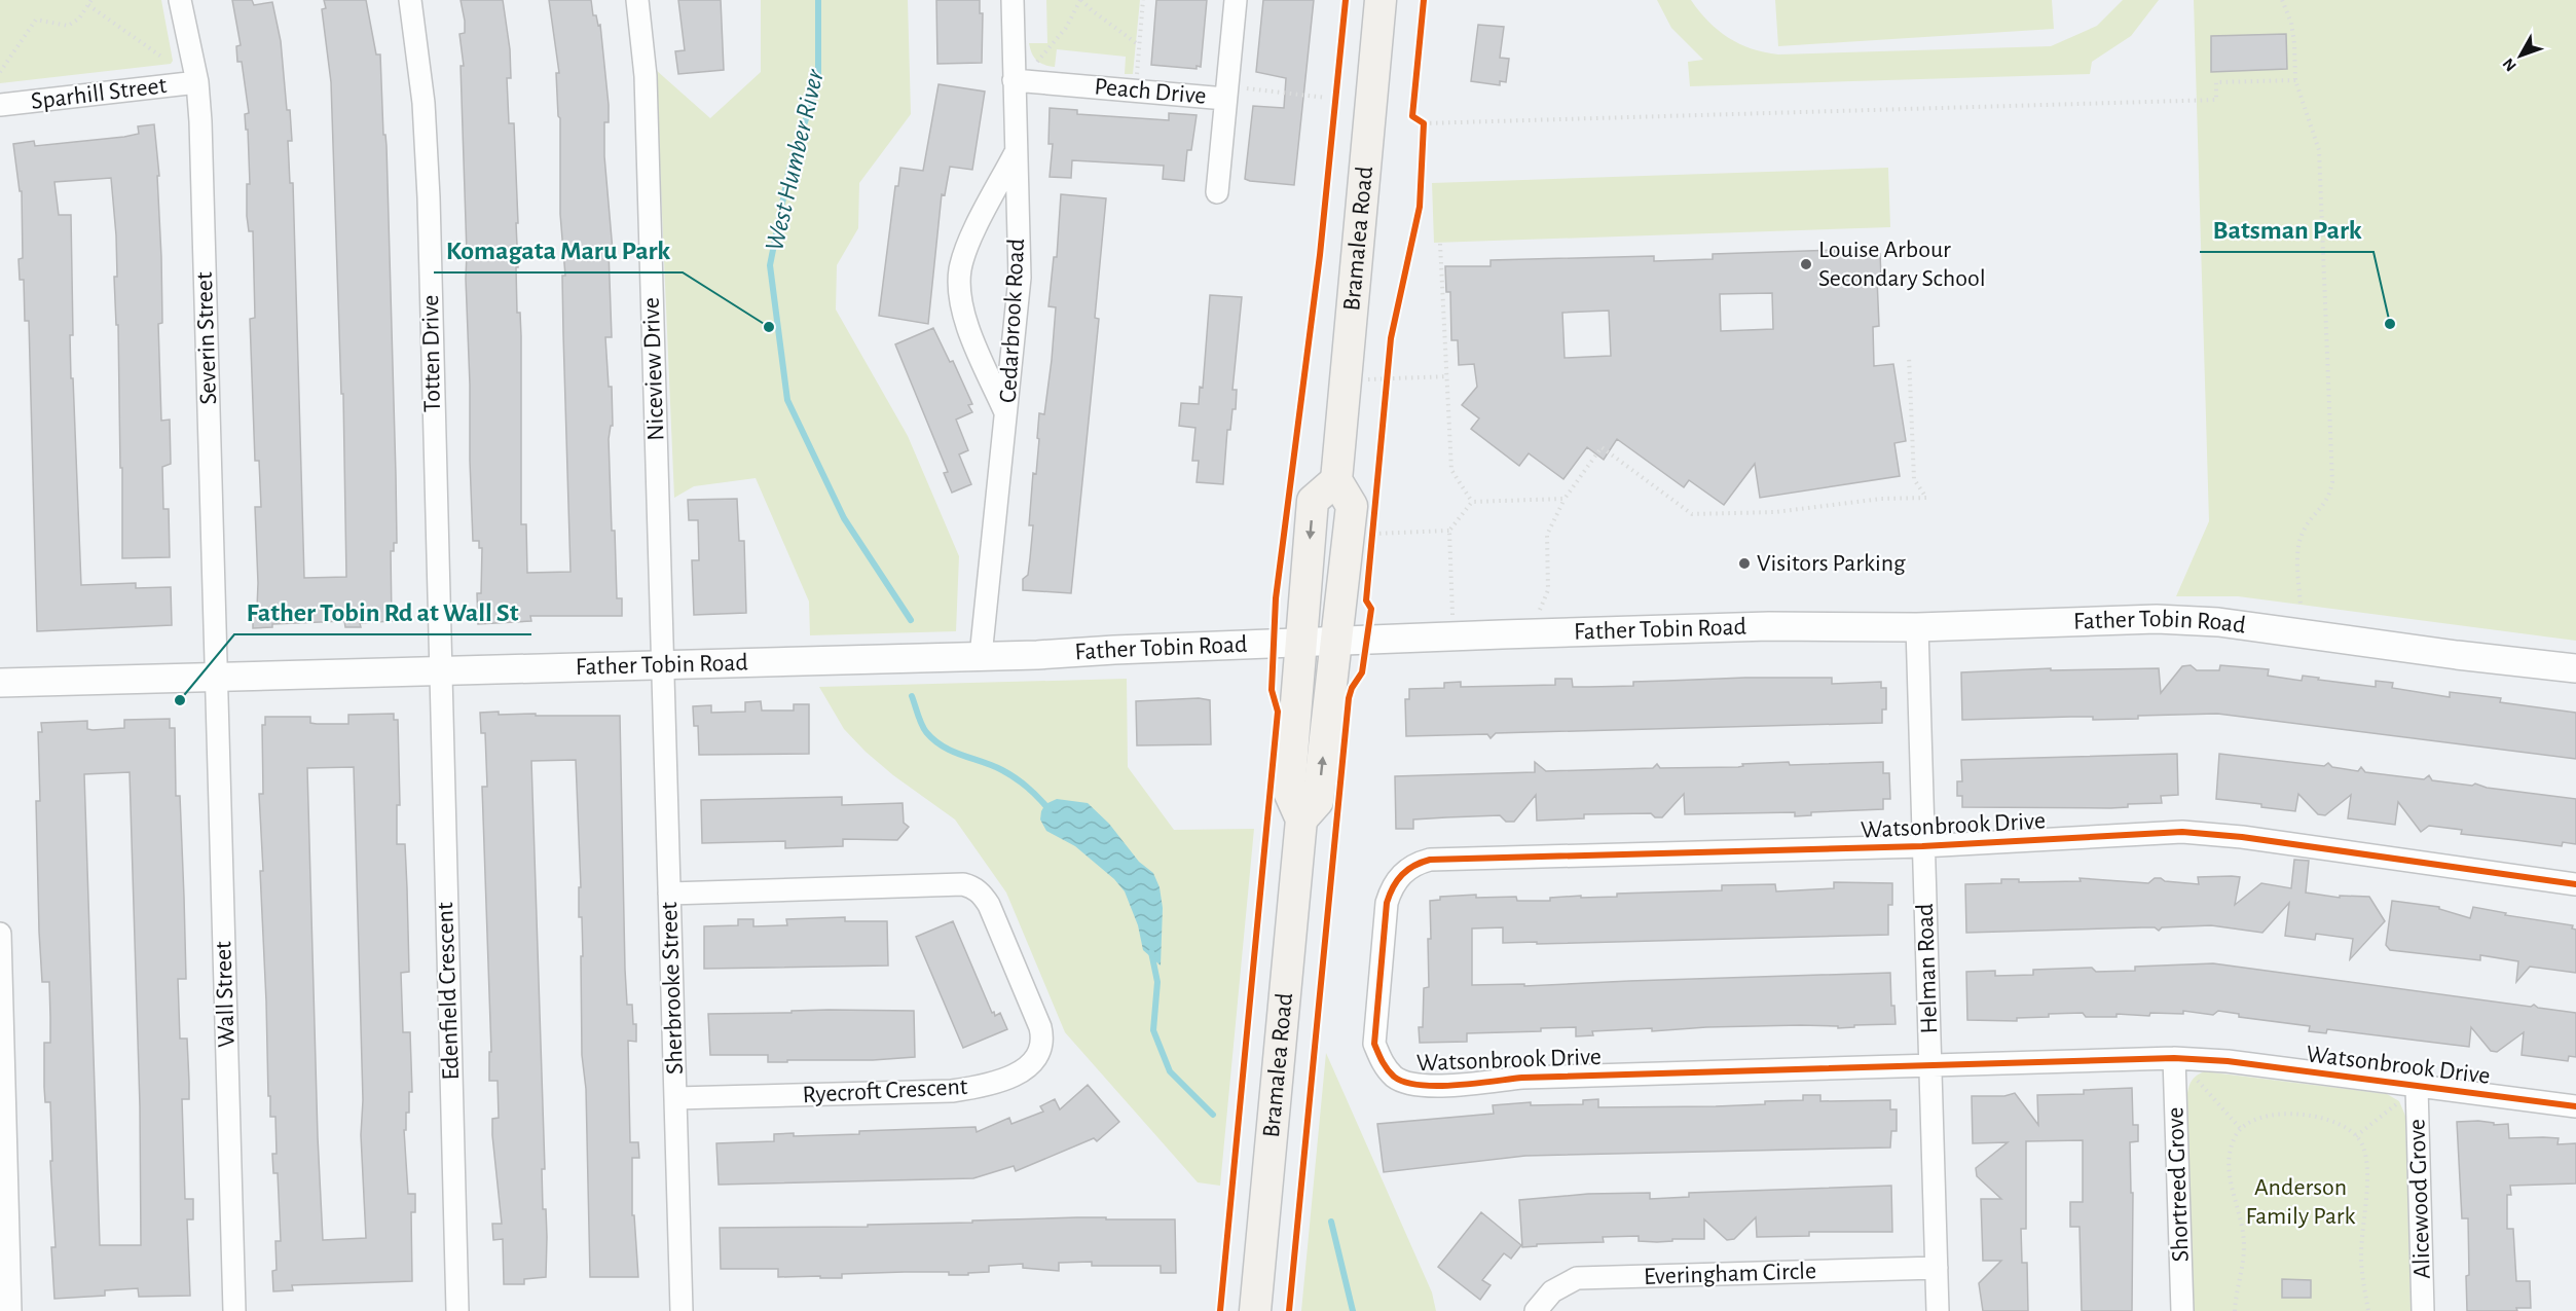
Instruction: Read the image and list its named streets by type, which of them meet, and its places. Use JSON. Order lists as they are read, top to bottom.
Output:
{
  "streets": {
    "main road": ["Bramalea Road"],
    "street": [
      "Peach Drive",
      "Sparhill Street",
      "Cedarbrook Road",
      "Severin Street",
      "Totten Drive",
      "Niceview Drive",
      "Father Tobin Road",
      "Watsonbrook Drive",
      "Helman Road",
      "Sherbrooke Street",
      "Edenfield Crescent",
      "Wall Street",
      "Ryecroft Crescent",
      "Shortreed Grove",
      "Alicewood Grove",
      "Everingham Circle"
    ]
  },
  "crossings": [
    ["Peach Drive", "Cedarbrook Road"],
    ["Sparhill Street", "Severin Street"],
    ["Bramalea Road", "Father Tobin Road"],
    ["Cedarbrook Road", "Father Tobin Road"],
    ["Severin Street", "Father Tobin Road"],
    ["Severin Street", "Wall Street"],
    ["Totten Drive", "Father Tobin Road"],
    ["Totten Drive", "Edenfield Crescent"],
    ["Niceview Drive", "Father Tobin Road"],
    ["Niceview Drive", "Sherbrooke Street"],
    ["Father Tobin Road", "Helman Road"],
    ["Father Tobin Road", "Sherbrooke Street"],
    ["Father Tobin Road", "Edenfield Crescent"],
    ["Father Tobin Road", "Wall Street"],
    ["Watsonbrook Drive", "Helman Road"],
    ["Watsonbrook Drive", "Shortreed Grove"],
    ["Watsonbrook Drive", "Alicewood Grove"],
    ["Helman Road", "Everingham Circle"],
    ["Sherbrooke Street", "Ryecroft Crescent"]
  ],
  "water": ["West Humber River"],
  "parks": ["Anderson Family Park"],
  "places": [
    "Louise Arbour Secondary School",
    "Batsman Park",
    "Komagata Maru Park",
    "Visitors Parking",
    "Father Tobin Rd at Wall St"
  ],
  "north": "bottom left"
}
